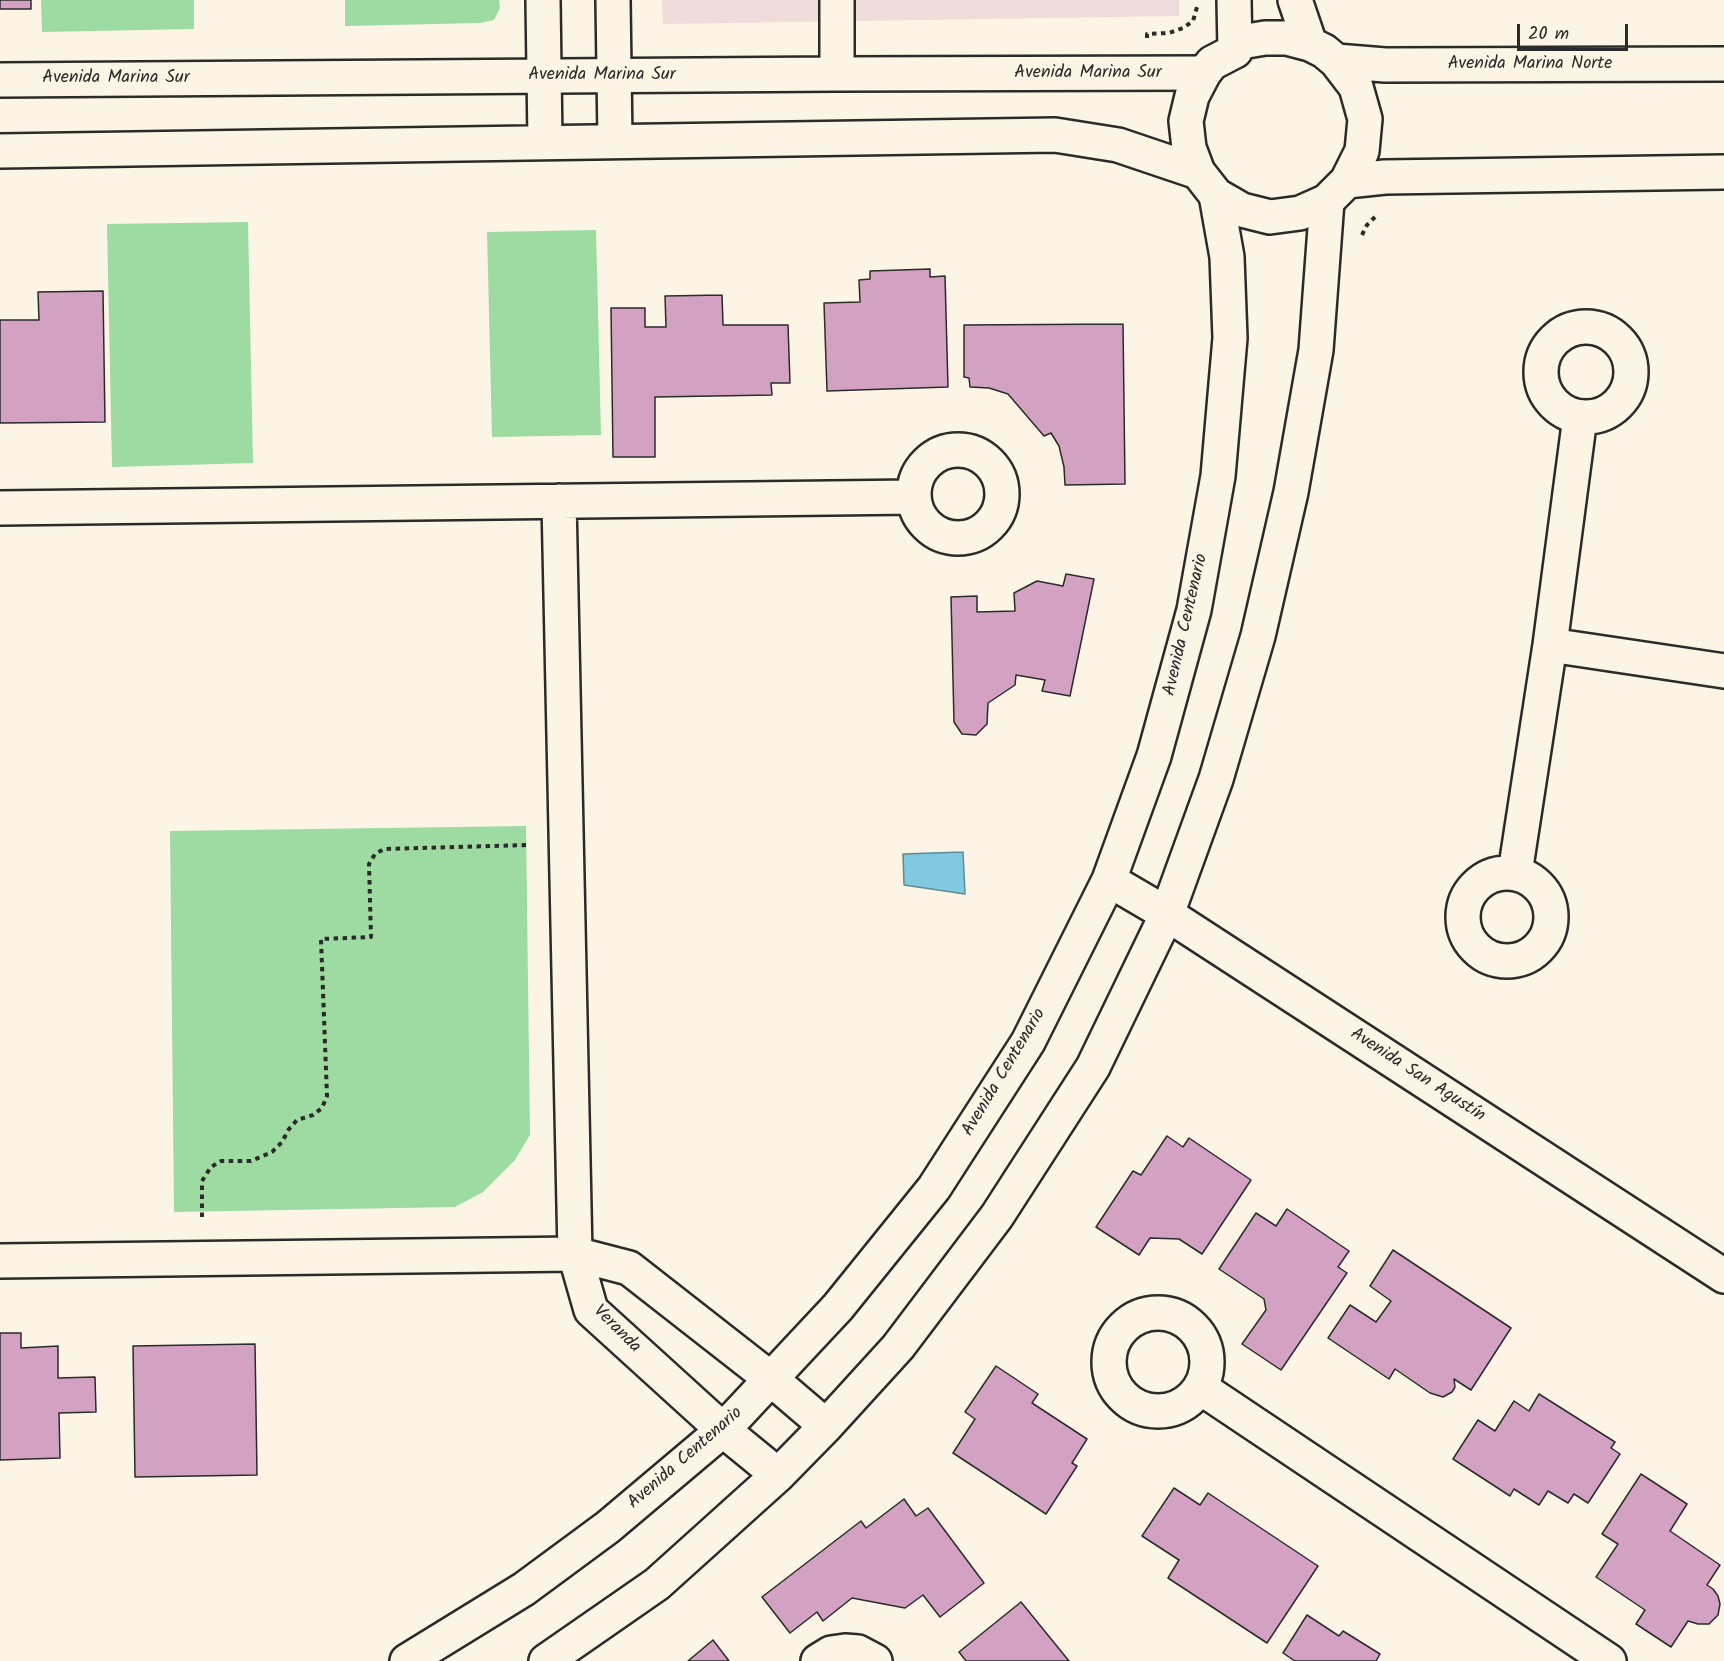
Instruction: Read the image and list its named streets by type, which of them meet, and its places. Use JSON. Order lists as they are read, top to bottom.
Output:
{
  "streets": {
    "street": [
      "Avenida Marina Norte",
      "Avenida Marina Sur",
      "Avenida Centenario",
      "Avenida San Agustín",
      "Veranda"
    ]
  },
  "crossings": [
    ["Avenida Marina Norte", "Avenida Marina Sur"],
    ["Avenida Marina Norte", "Avenida Centenario"],
    ["Avenida Marina Sur", "Avenida Centenario"],
    ["Avenida Centenario", "Avenida San Agustín"],
    ["Avenida Centenario", "Veranda"]
  ],
  "scale_bar": "20 m"
}
